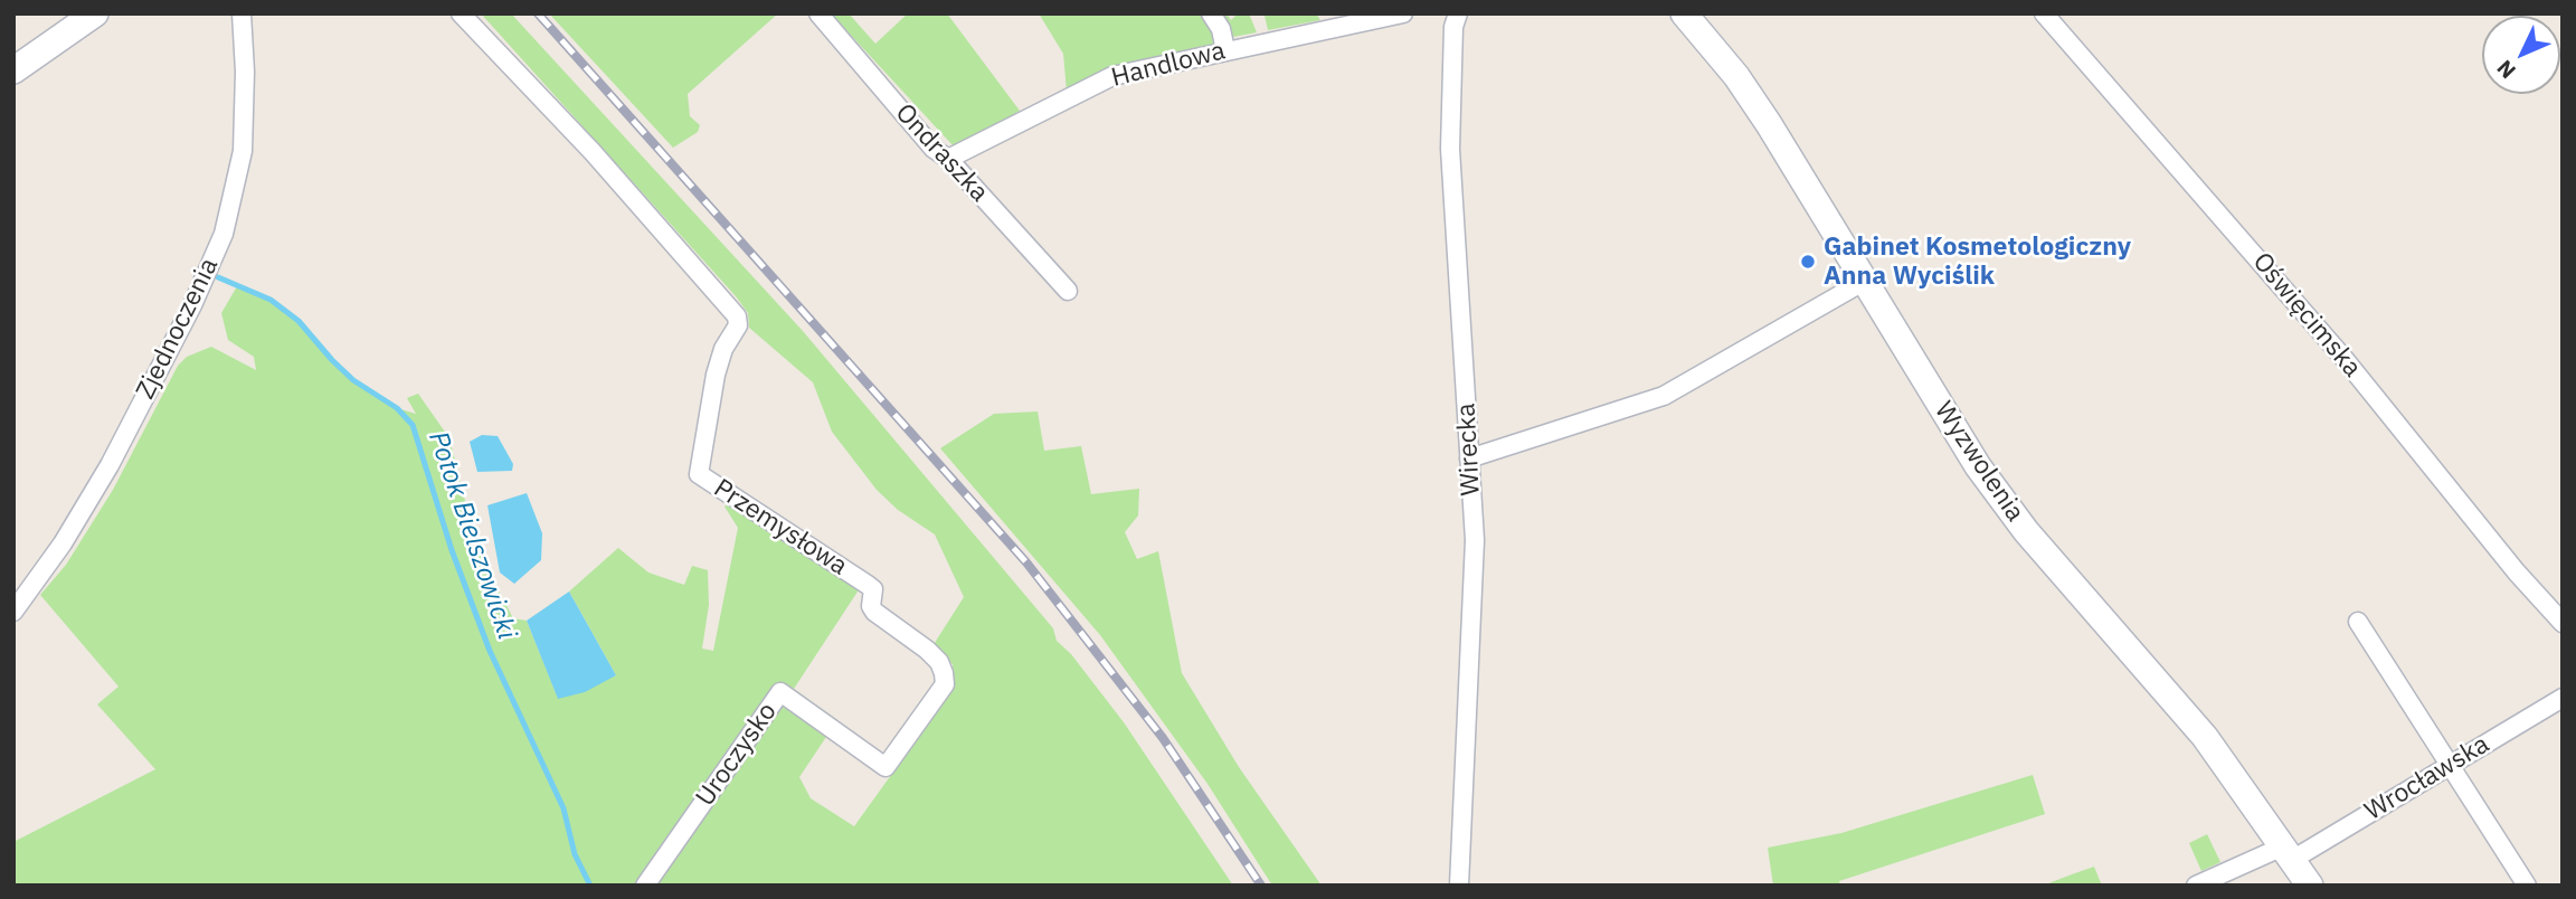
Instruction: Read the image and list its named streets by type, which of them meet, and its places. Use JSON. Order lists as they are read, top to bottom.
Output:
{
  "streets": {
    "street": [
      "Handlowa",
      "Ondraszka",
      "Oświęcimska",
      "Zjednoczenia",
      "Wirecka",
      "Wyzwolenia",
      "Przemysłowa",
      "Uroczysko",
      "Wrocławska"
    ]
  },
  "crossings": [
    ["Handlowa", "Ondraszka"],
    ["Wyzwolenia", "Wrocławska"],
    ["Przemysłowa", "Uroczysko"]
  ],
  "water": ["Potok Bielszowicki"],
  "places": ["Gabinet Kosmetologiczny Anna Wyciślik"],
  "north": "bottom left"
}
